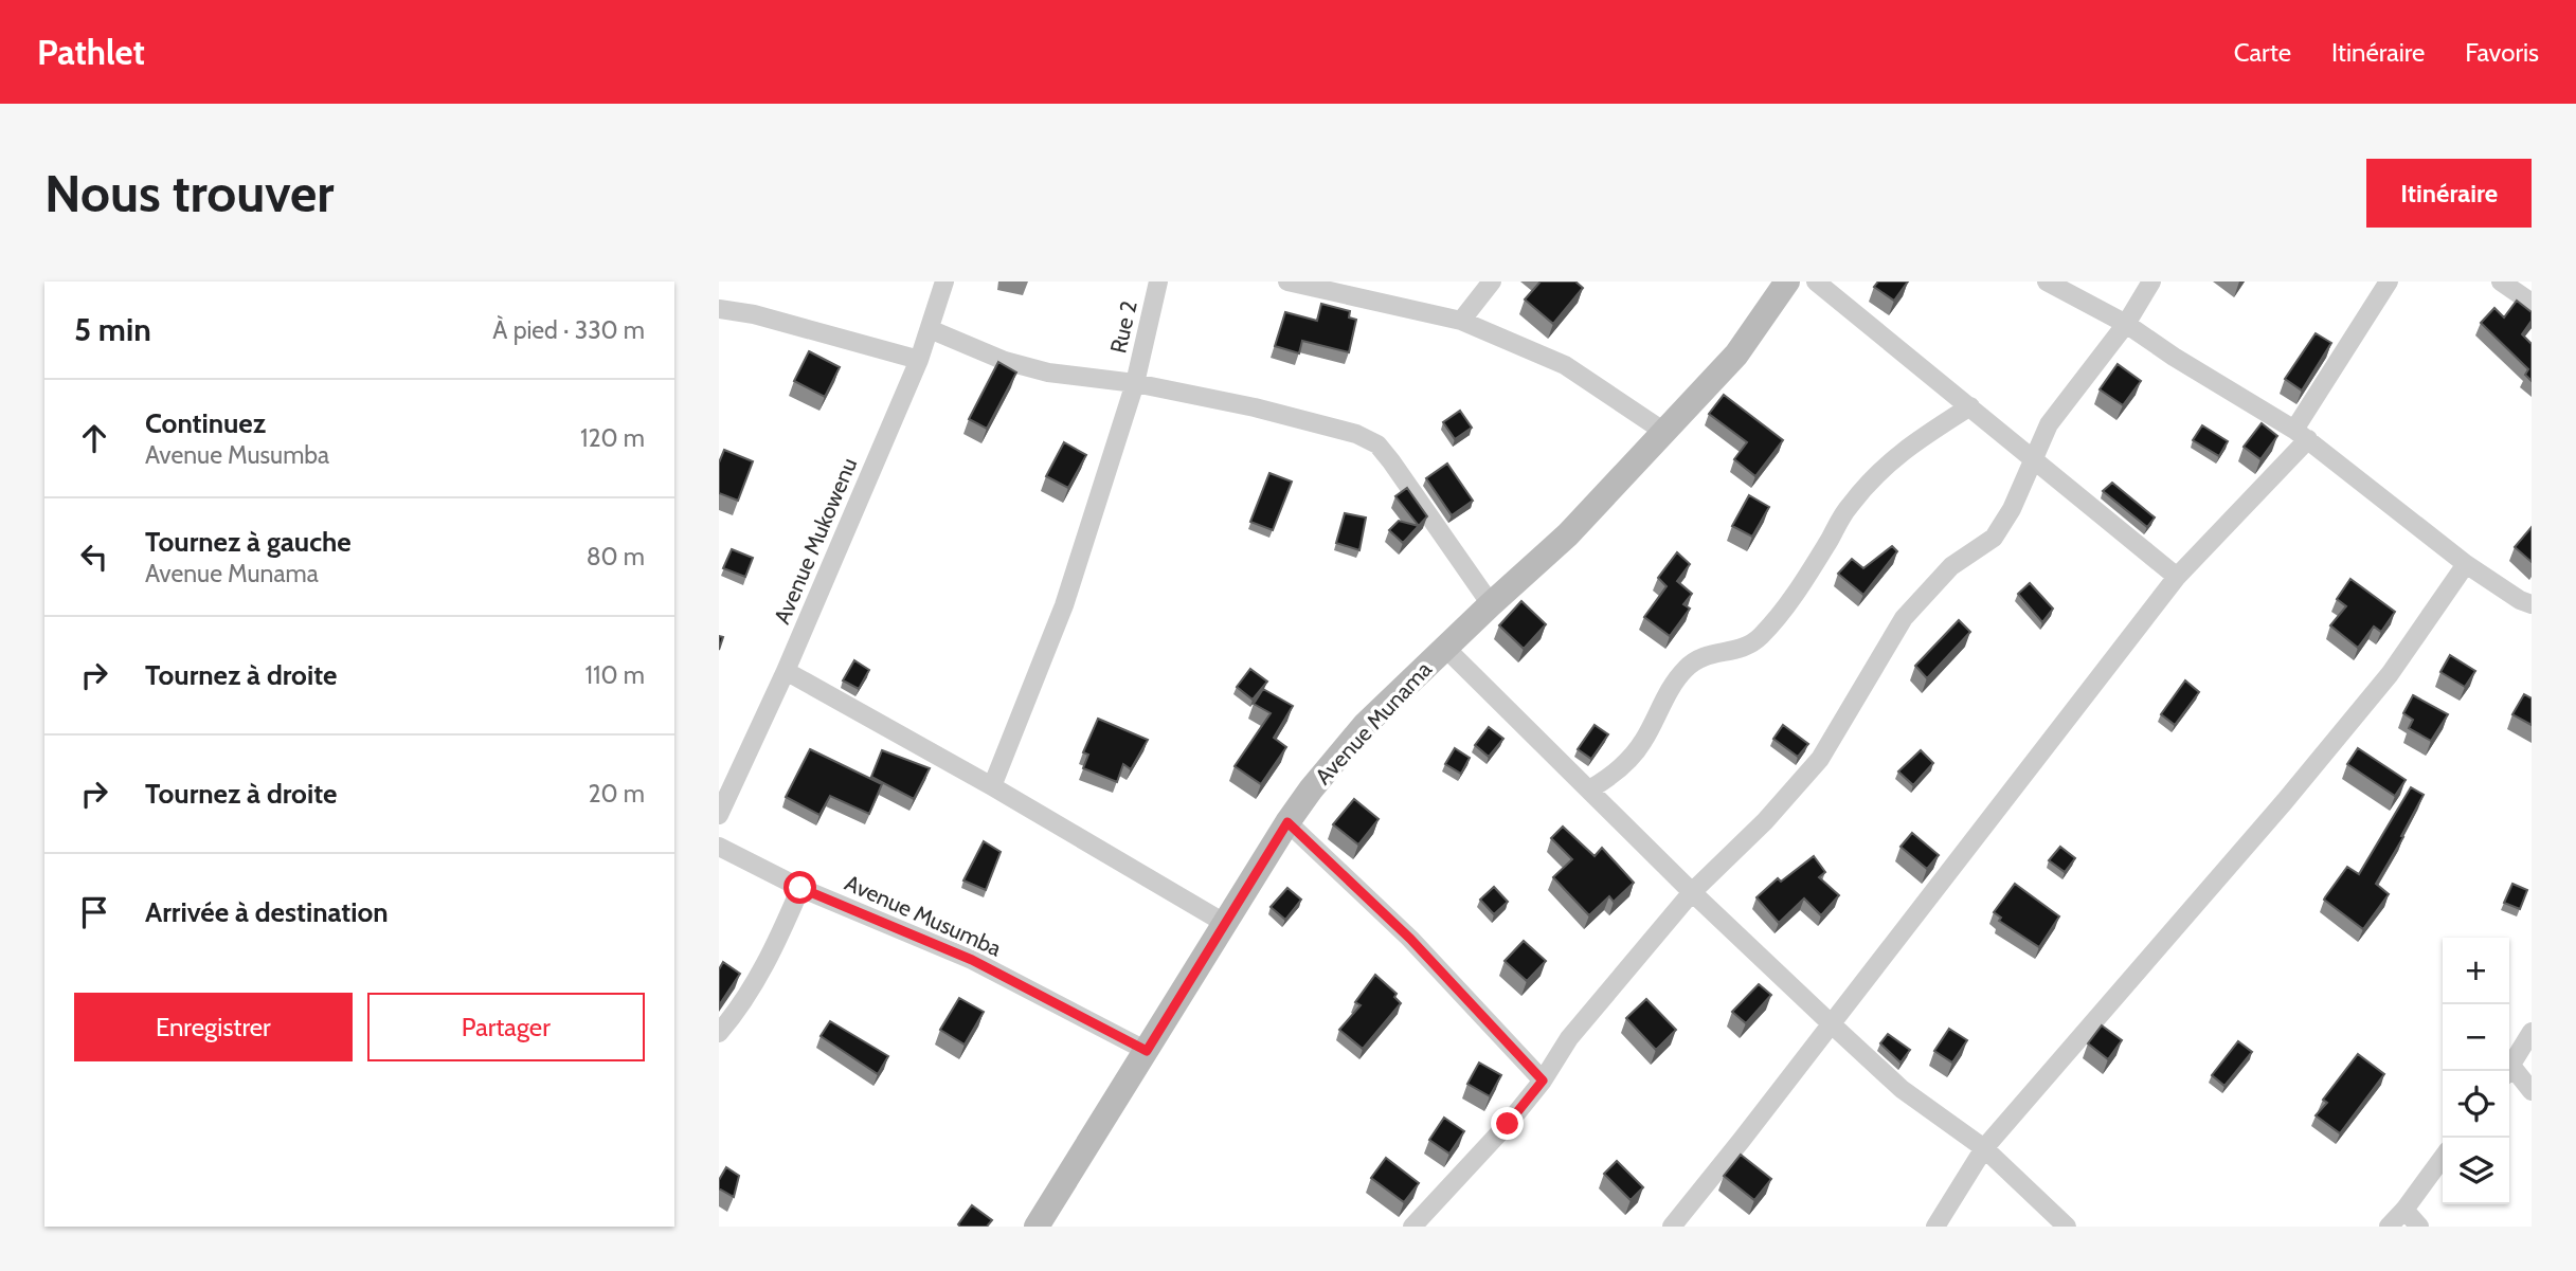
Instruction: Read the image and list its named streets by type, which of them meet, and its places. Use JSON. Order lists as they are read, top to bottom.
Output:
{
  "streets": {
    "street": [
      "Rue 2",
      "Avenue Mukowenu",
      "Avenue Munama",
      "Avenue Musumba"
    ]
  },
  "crossings": [
    ["Avenue Munama", "Avenue Musumba"]
  ],
  "page": {
    "header": "Pathlet",
    "nav": ["Carte", "Itinéraire", "Favoris"],
    "buttons": [
      "Itinéraire",
      ["Enregistrer", "Partager"]
    ],
    "title": "Nous trouver",
    "heading": ["5 min", "À pied · 330 m"],
    "list": [
      ["Continuez", "Avenue Musumba", "120 m"],
      ["Tournez à gauche", "Avenue Munama", "80 m"],
      ["Tournez à droite", "110 m"],
      ["Tournez à droite", "20 m"],
      "Arrivée à destination"
    ],
    "map_buttons": ["+", "−"]
  }
}
